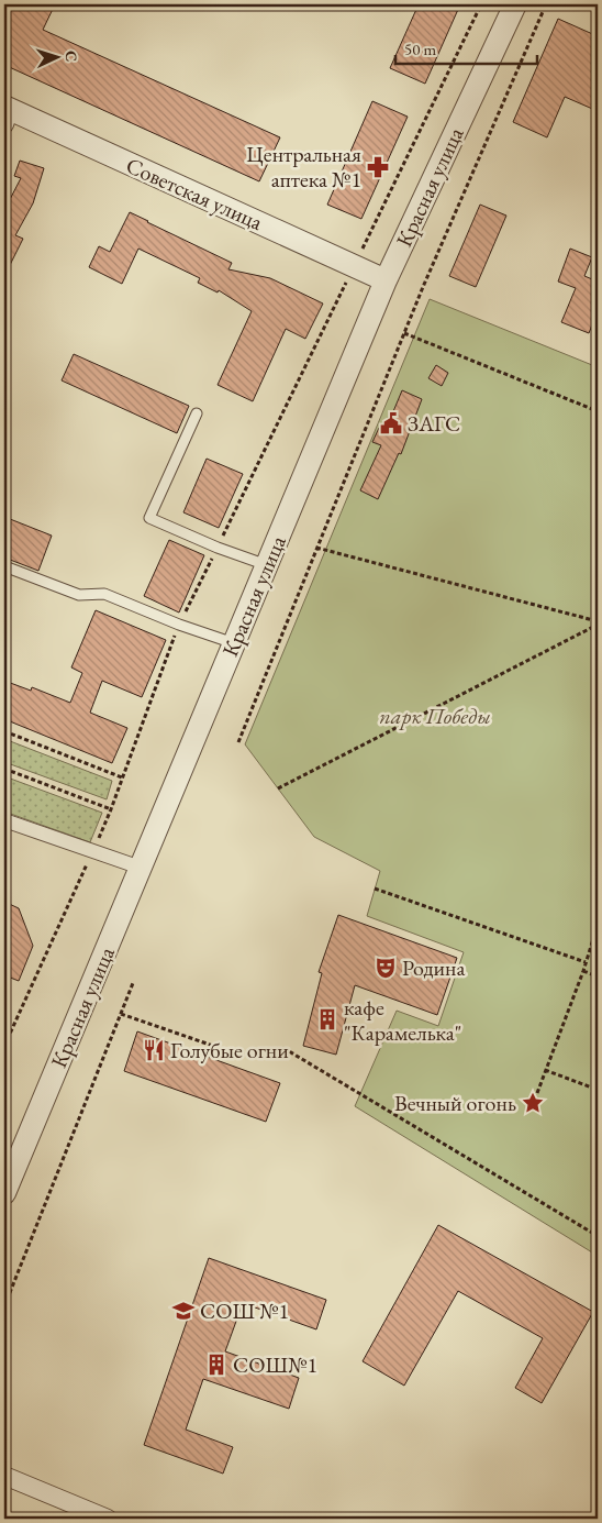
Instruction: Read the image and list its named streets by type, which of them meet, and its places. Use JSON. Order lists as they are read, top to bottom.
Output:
{
  "streets": {
    "street": ["Красная улица", "Советская улица"]
  },
  "crossings": [
    ["Красная улица", "Советская улица"]
  ],
  "parks": ["парк Победы"],
  "places": {
    "pharmacy": ["Центральная аптека №1"],
    "public building": ["ЗАГС"],
    "theatre": ["Родина"],
    "building": ["кафе \"Карамелька\"", "СОШ№1"],
    "restaurant": ["Голубые огни"],
    "place": ["Вечный огонь"],
    "school or university": ["СОШ №1"]
  },
  "scale_bar": "50 m",
  "north": "right"
}
